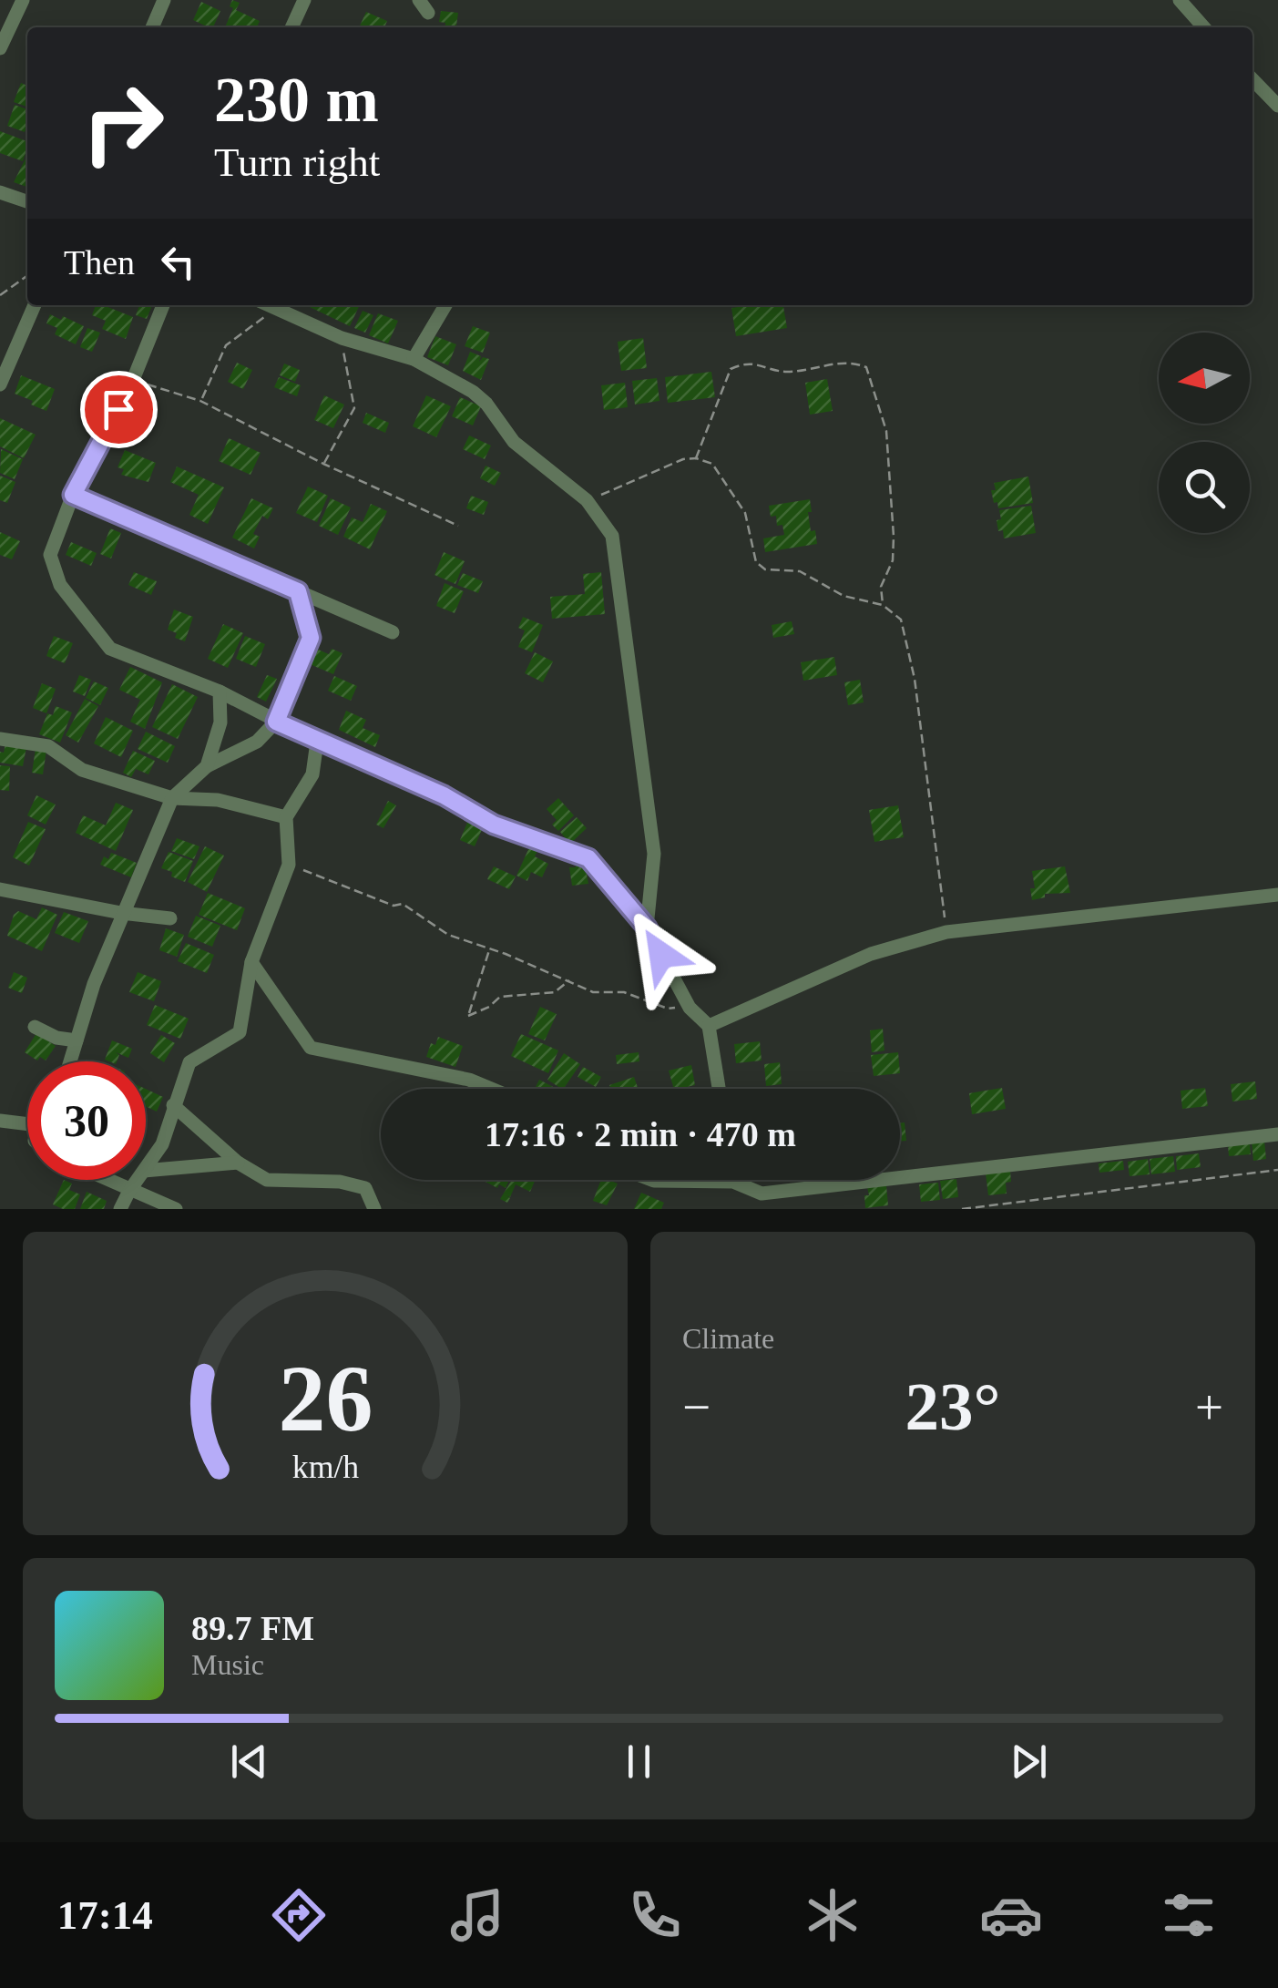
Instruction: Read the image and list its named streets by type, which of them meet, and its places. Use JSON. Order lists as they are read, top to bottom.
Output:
{
  "north": "left",
  "page": {
    "turn": ["230 m", "Turn right"],
    "then": "Then",
    "limit": "30",
    "trip": "17:16 · 2 min · 470 m",
    "tile": "Climate",
    "heat": ["−", "23°", "+"],
    "song": ["89.7 FM", "Music"],
    "tabs": "17:14",
    "gauge": ["26", "km/h"]
  }
}
